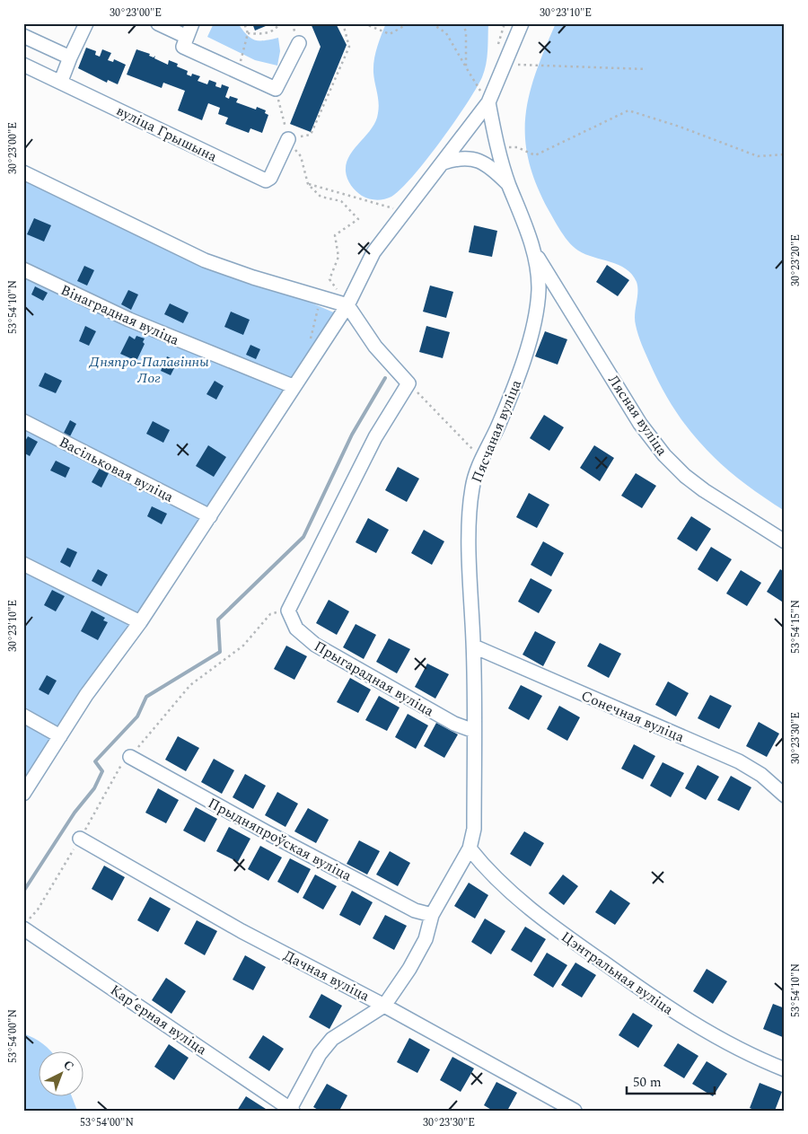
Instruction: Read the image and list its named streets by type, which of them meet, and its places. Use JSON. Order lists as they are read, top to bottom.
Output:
{
  "streets": {
    "street": [
      "вуліца Грышына",
      "Вінаградная вуліца",
      "Лясная вуліца",
      "Пясчаная вуліца",
      "Васільковая вуліца",
      "Прыгарадная вуліца",
      "Сонечная вуліца",
      "Прыдняпроўская вуліца",
      "Цэнтральная вуліца",
      "Дачная вуліца",
      "Карʼерная вуліца"
    ]
  },
  "crossings": [
    ["Лясная вуліца", "Пясчаная вуліца"],
    ["Пясчаная вуліца", "Прыгарадная вуліца"],
    ["Пясчаная вуліца", "Сонечная вуліца"],
    ["Пясчаная вуліца", "Прыдняпроўская вуліца"],
    ["Пясчаная вуліца", "Цэнтральная вуліца"],
    ["Пясчаная вуліца", "Дачная вуліца"]
  ],
  "parks": ["Дняпро-Палавінны Лог"],
  "scale_bar": "50 m",
  "north": "top right",
  "coordinates": [
    "30°23'00\"E",
    "30°23'10\"E",
    "30°23'20\"E",
    "53°54'10\"N",
    "53°54'15\"N",
    "30°23'30\"E",
    "53°54'00\"N"
  ]
}
